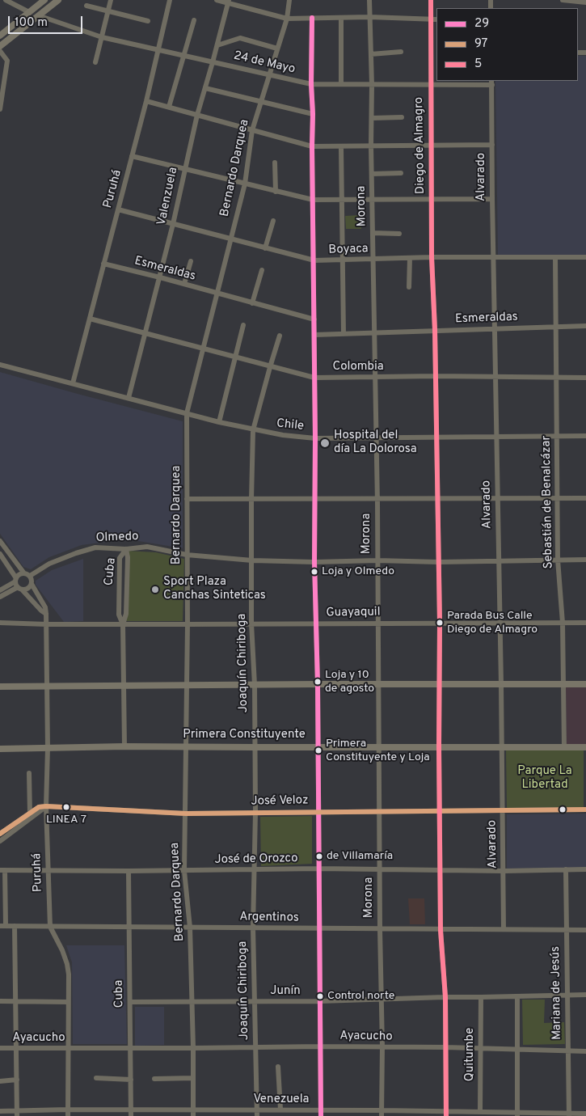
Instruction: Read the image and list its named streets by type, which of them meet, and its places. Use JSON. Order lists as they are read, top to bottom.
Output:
{
  "streets": {
    "main road": ["Primera Constituyente"],
    "street": [
      "24 de Mayo",
      "Diego de Almagro",
      "Bernardo Darquea",
      "Alvarado",
      "Puruhá",
      "Valenzuela",
      "Morona",
      "Boyaca",
      "Esmeraldas",
      "Colombia",
      "Chile",
      "Sebastián de Benalcázar",
      "Olmedo",
      "Cuba",
      "Guayaquil",
      "Joaquín Chiriboga",
      "José Veloz",
      "José de Orozco",
      "Argentinos",
      "Junín",
      "Mariana de Jesús",
      "Ayacucho",
      "Quitumbe",
      "Venezuela"
    ]
  },
  "crossings": [
    ["24 de Mayo", "Diego de Almagro"],
    ["24 de Mayo", "Bernardo Darquea"],
    ["24 de Mayo", "Alvarado"],
    ["24 de Mayo", "Puruhá"],
    ["24 de Mayo", "Valenzuela"],
    ["24 de Mayo", "Morona"],
    ["Diego de Almagro", "Boyaca"],
    ["Diego de Almagro", "Esmeraldas"],
    ["Diego de Almagro", "Colombia"],
    ["Diego de Almagro", "Chile"],
    ["Diego de Almagro", "Olmedo"],
    ["Diego de Almagro", "Guayaquil"],
    ["Diego de Almagro", "Primera Constituyente"],
    ["Diego de Almagro", "José Veloz"],
    ["Diego de Almagro", "José de Orozco"],
    ["Diego de Almagro", "Argentinos"],
    ["Diego de Almagro", "Junín"],
    ["Diego de Almagro", "Ayacucho"],
    ["Diego de Almagro", "Venezuela"],
    ["Bernardo Darquea", "Boyaca"],
    ["Bernardo Darquea", "Esmeraldas"],
    ["Bernardo Darquea", "Colombia"],
    ["Bernardo Darquea", "Chile"],
    ["Bernardo Darquea", "Olmedo"],
    ["Bernardo Darquea", "Guayaquil"],
    ["Bernardo Darquea", "Primera Constituyente"],
    ["Bernardo Darquea", "José Veloz"],
    ["Bernardo Darquea", "José de Orozco"],
    ["Bernardo Darquea", "Argentinos"],
    ["Bernardo Darquea", "Junín"],
    ["Bernardo Darquea", "Ayacucho"],
    ["Bernardo Darquea", "Venezuela"],
    ["Alvarado", "Boyaca"],
    ["Alvarado", "Esmeraldas"],
    ["Alvarado", "Colombia"],
    ["Alvarado", "Chile"],
    ["Alvarado", "Olmedo"],
    ["Alvarado", "Guayaquil"],
    ["Alvarado", "Primera Constituyente"],
    ["Alvarado", "José Veloz"],
    ["Alvarado", "José de Orozco"],
    ["Alvarado", "Argentinos"],
    ["Puruhá", "Boyaca"],
    ["Puruhá", "Esmeraldas"],
    ["Puruhá", "Colombia"],
    ["Puruhá", "Chile"],
    ["Puruhá", "Olmedo"],
    ["Puruhá", "Guayaquil"],
    ["Puruhá", "Primera Constituyente"],
    ["Puruhá", "José Veloz"],
    ["Puruhá", "José de Orozco"],
    ["Puruhá", "Argentinos"],
    ["Puruhá", "Ayacucho"],
    ["Puruhá", "Venezuela"],
    ["Valenzuela", "Boyaca"],
    ["Valenzuela", "Esmeraldas"],
    ["Valenzuela", "Colombia"],
    ["Valenzuela", "Chile"],
    ["Morona", "Boyaca"],
    ["Morona", "Esmeraldas"],
    ["Morona", "Colombia"],
    ["Morona", "Chile"],
    ["Morona", "Olmedo"],
    ["Morona", "Guayaquil"],
    ["Morona", "Primera Constituyente"],
    ["Morona", "José Veloz"],
    ["Morona", "José de Orozco"],
    ["Morona", "Argentinos"],
    ["Morona", "Junín"],
    ["Morona", "Ayacucho"],
    ["Morona", "Venezuela"],
    ["Boyaca", "Sebastián de Benalcázar"],
    ["Esmeraldas", "Sebastián de Benalcázar"],
    ["Colombia", "Sebastián de Benalcázar"],
    ["Colombia", "Joaquín Chiriboga"],
    ["Chile", "Sebastián de Benalcázar"],
    ["Chile", "Joaquín Chiriboga"],
    ["Sebastián de Benalcázar", "Olmedo"],
    ["Sebastián de Benalcázar", "Guayaquil"],
    ["Sebastián de Benalcázar", "Primera Constituyente"],
    ["Olmedo", "Cuba"],
    ["Olmedo", "Joaquín Chiriboga"],
    ["Cuba", "Guayaquil"],
    ["Cuba", "Primera Constituyente"],
    ["Cuba", "José de Orozco"],
    ["Cuba", "Argentinos"],
    ["Cuba", "Junín"],
    ["Cuba", "Ayacucho"],
    ["Cuba", "Venezuela"],
    ["Guayaquil", "Joaquín Chiriboga"],
    ["Joaquín Chiriboga", "Primera Constituyente"],
    ["Joaquín Chiriboga", "José Veloz"],
    ["Joaquín Chiriboga", "José de Orozco"],
    ["Joaquín Chiriboga", "Argentinos"],
    ["Joaquín Chiriboga", "Junín"],
    ["Joaquín Chiriboga", "Ayacucho"],
    ["Joaquín Chiriboga", "Venezuela"],
    ["José de Orozco", "Mariana de Jesús"],
    ["Argentinos", "Mariana de Jesús"],
    ["Junín", "Mariana de Jesús"],
    ["Junín", "Quitumbe"],
    ["Mariana de Jesús", "Ayacucho"],
    ["Mariana de Jesús", "Venezuela"],
    ["Ayacucho", "Quitumbe"],
    ["Quitumbe", "Venezuela"]
  ],
  "parks": ["Parque La Libertad"],
  "places": [
    "Hospital del día La Dolorosa",
    "Loja y Olmedo",
    "Sport Plaza Canchas Sinteticas",
    "Parada Bus Calle Diego de Almagro",
    "Loja y 10 de agosto",
    "Primera Constituyente y Loja",
    "LINEA 7",
    "de Villamaría",
    "Control norte"
  ],
  "lines": ["transit line 5", "transit line 29", "transit line 97"],
  "legend": ["29", "97", "5"],
  "scale_bar": "100 m"
}
